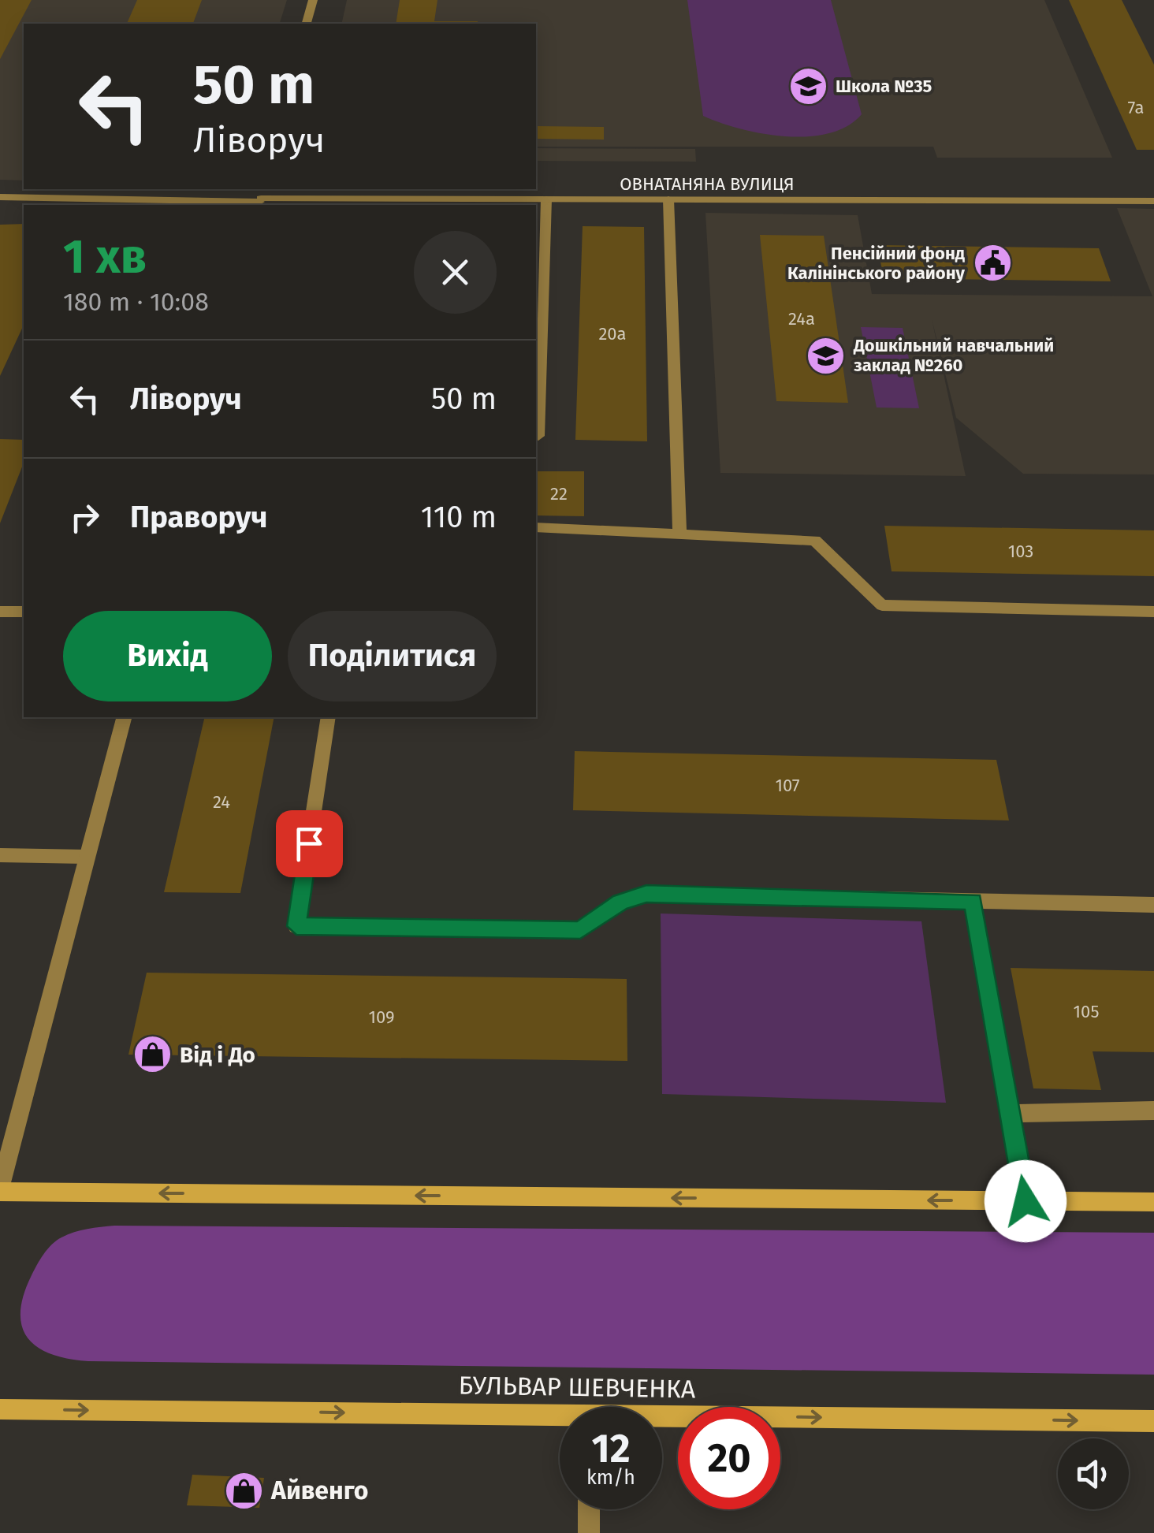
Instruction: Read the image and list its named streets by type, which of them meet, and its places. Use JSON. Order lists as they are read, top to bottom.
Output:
{
  "streets": {
    "main road": ["БУЛЬВАР ШЕВЧЕНКА"],
    "street": ["ОВНАТАНЯНА ВУЛИЦЯ"]
  },
  "one_way": ["БУЛЬВАР ШЕВЧЕНКА"],
  "places": {
    "school or university": ["Школа №35", "Дошкільний навчальний заклад №260"],
    "public building": ["Пенсійний фонд Калінінського району"],
    "shop": ["Від і До", "Айвенго"]
  },
  "house_numbers": [
    "7а",
    "24а",
    "20а",
    "22",
    "103",
    "107",
    "24",
    "105",
    "109"
  ],
  "page": {
    "turn": ["50 m", "Ліворуч"],
    "heading": ["1 хв", "180 m · 10:08"],
    "list": [
      {
        "name": "Ліворуч",
        "value": "50 m"
      },
      {
        "name": "Праворуч",
        "value": "110 m"
      }
    ],
    "buttons": ["Вихід", "Поділитися"],
    "speed": "12 km/h",
    "limit": "20"
  }
}
